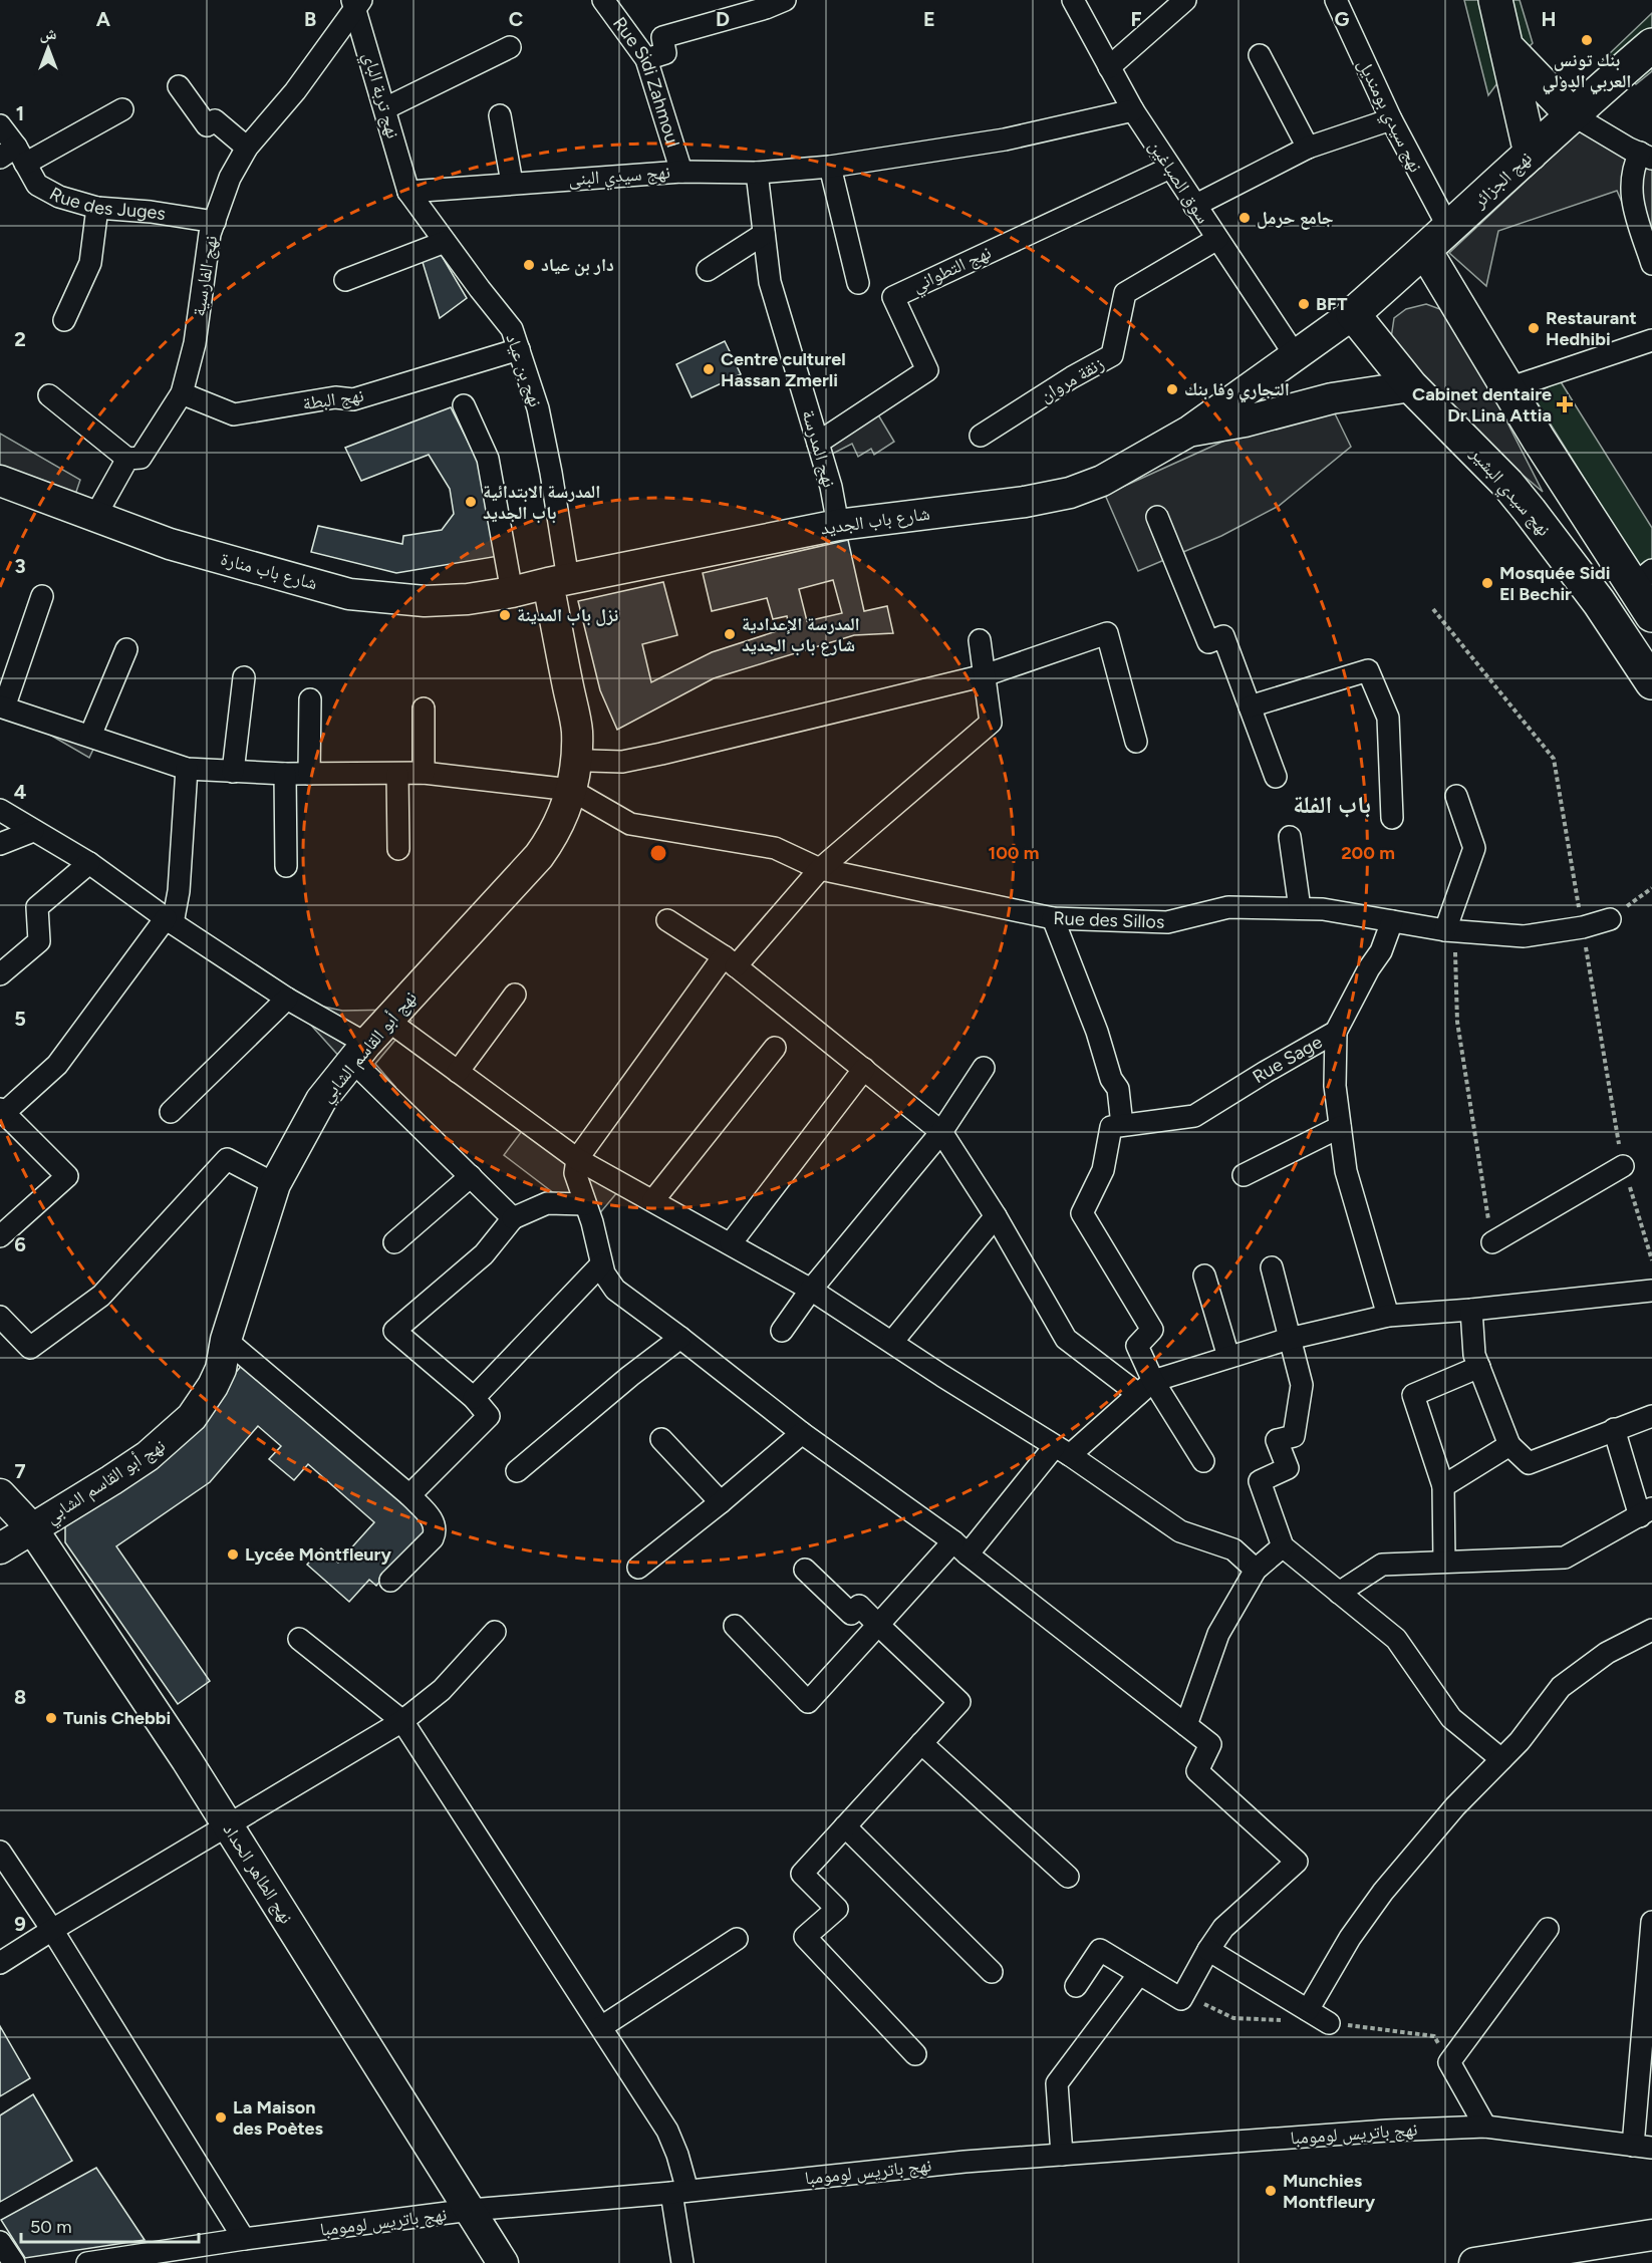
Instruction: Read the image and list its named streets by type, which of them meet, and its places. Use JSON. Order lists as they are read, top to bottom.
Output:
{
  "streets": {
    "main road": ["نهج الجزائر", "نهج سيدي البشير"],
    "street": [
      "Rue Sidi Zahmoul",
      "نهج تربة الباي",
      "نهج سيدي بومنديل",
      "نهج سيدي البنى",
      "سوق الصباغين",
      "Rue des Juges",
      "نهج التطواني",
      "نهج الفارسية",
      "نهج بن عياد",
      "زنقة مروان",
      "نهج البطة",
      "نهج المدرسة",
      "شارع باب الجديد",
      "شارع باب منارة",
      "Rue des Sillos",
      "نهج أبو القاسم الشابي",
      "Rue Sage",
      "نهج الطاهر الحداد",
      "نهج باتريس لومومبا"
    ]
  },
  "crossings": [
    ["Rue Sidi Zahmoul", "نهج سيدي البنى"],
    ["نهج تربة الباي", "نهج سيدي البنى"],
    ["نهج تربة الباي", "نهج الفارسية"],
    ["نهج تربة الباي", "نهج بن عياد"],
    ["نهج سيدي بومنديل", "نهج الجزائر"],
    ["نهج سيدي البنى", "سوق الصباغين"],
    ["نهج سيدي البنى", "نهج بن عياد"],
    ["نهج سيدي البنى", "نهج المدرسة"],
    ["نهج الجزائر", "نهج سيدي البشير"],
    ["نهج الجزائر", "شارع باب الجديد"],
    ["سوق الصباغين", "نهج التطواني"],
    ["سوق الصباغين", "زنقة مروان"],
    ["سوق الصباغين", "شارع باب الجديد"],
    ["Rue des Juges", "نهج الفارسية"],
    ["نهج التطواني", "نهج المدرسة"],
    ["نهج الفارسية", "نهج البطة"],
    ["نهج الفارسية", "شارع باب منارة"],
    ["نهج بن عياد", "نهج البطة"],
    ["نهج بن عياد", "شارع باب الجديد"],
    ["نهج بن عياد", "شارع باب منارة"],
    ["نهج بن عياد", "نهج أبو القاسم الشابي"],
    ["نهج المدرسة", "شارع باب الجديد"],
    ["نهج سيدي البشير", "شارع باب الجديد"],
    ["شارع باب الجديد", "شارع باب منارة"],
    ["شارع باب الجديد", "نهج أبو القاسم الشابي"],
    ["شارع باب منارة", "نهج أبو القاسم الشابي"],
    ["Rue des Sillos", "نهج أبو القاسم الشابي"],
    ["Rue des Sillos", "Rue Sage"],
    ["نهج أبو القاسم الشابي", "نهج الطاهر الحداد"],
    ["نهج الطاهر الحداد", "نهج باتريس لومومبا"]
  ],
  "districts": ["باب الفلة"],
  "places": {
    "other": [
      "بنك تونس العربي الدولي",
      "جامع حرمل",
      "دار بن عياد",
      "BFT",
      "Restaurant Hedhibi",
      "Centre culturel Hassan Zmerli",
      "التجاري وفا بنك",
      "المدرسة الابتدائية باب الجديد",
      "Mosquée Sidi El Bechir",
      "نزل باب المدينة",
      "المدرسة الإعدادية شارع باب الجديد",
      "Lycée Montfleury",
      "Tunis Chebbi",
      "La Maison des Poètes",
      "Munchies Montfleury"
    ],
    "health": ["Cabinet dentaire Dr Lina Attia"]
  },
  "scale_bar": "50 m",
  "north": "top",
  "grid": {
    "columns": [
      "A",
      "B",
      "C",
      "D",
      "E",
      "F",
      "G",
      "H"
    ],
    "rows": [
      "1",
      "2",
      "3",
      "4",
      "5",
      "6",
      "7",
      "8",
      "9"
    ]
  },
  "rings": ["100 m", "200 m"]
}
